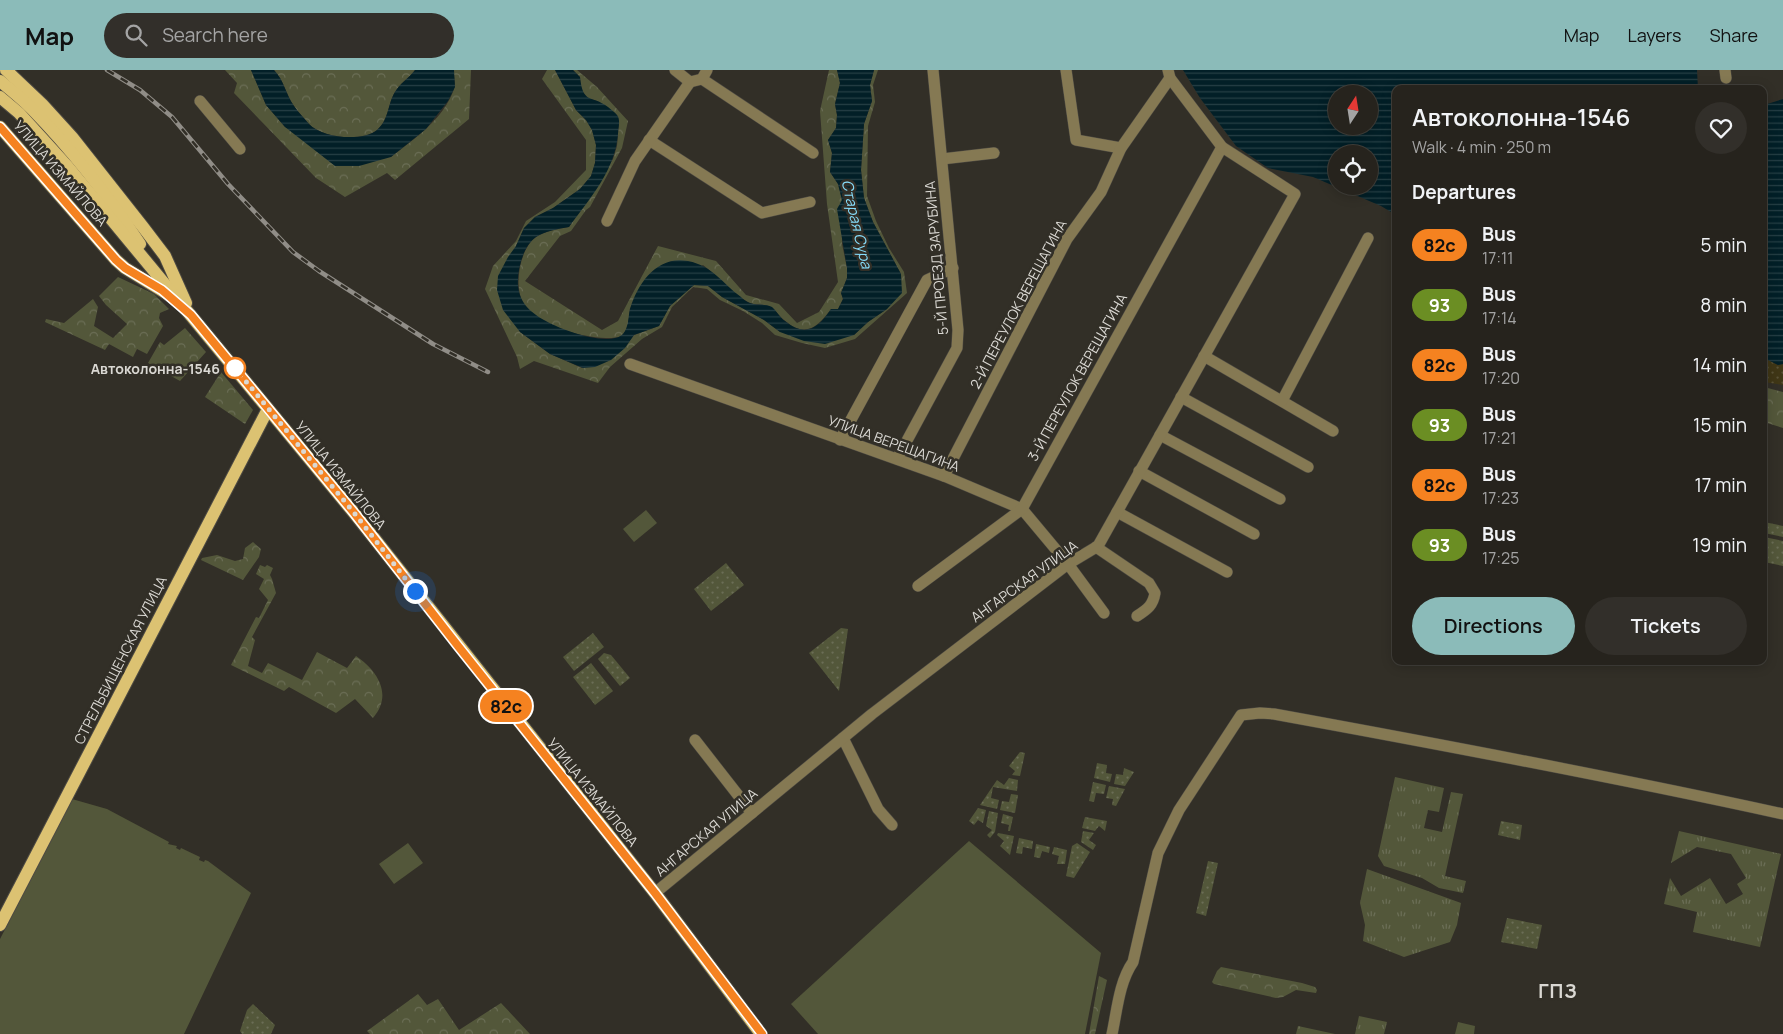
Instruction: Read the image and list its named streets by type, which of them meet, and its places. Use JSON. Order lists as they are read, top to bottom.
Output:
{
  "streets": {
    "main road": ["УЛИЦА ИЗМАЙЛОВА", "СТРЕЛЬБИЩЕНСКАЯ УЛИЦА"],
    "street": [
      "5-Й ПРОЕЗД ЗАРУБИНА",
      "2-Й ПЕРЕУЛОК ВЕРЕЩАГИНА",
      "3-Й ПЕРЕУЛОК ВЕРЕЩАГИНА",
      "УЛИЦА ВЕРЕЩАГИНА",
      "АНГАРСКАЯ УЛИЦА"
    ]
  },
  "crossings": [
    ["УЛИЦА ИЗМАЙЛОВА", "АНГАРСКАЯ УЛИЦА"],
    ["УЛИЦА ИЗМАЙЛОВА", "СТРЕЛЬБИЩЕНСКАЯ УЛИЦА"],
    ["5-Й ПРОЕЗД ЗАРУБИНА", "УЛИЦА ВЕРЕЩАГИНА"],
    ["2-Й ПЕРЕУЛОК ВЕРЕЩАГИНА", "УЛИЦА ВЕРЕЩАГИНА"],
    ["3-Й ПЕРЕУЛОК ВЕРЕЩАГИНА", "УЛИЦА ВЕРЕЩАГИНА"],
    ["3-Й ПЕРЕУЛОК ВЕРЕЩАГИНА", "АНГАРСКАЯ УЛИЦА"],
    ["УЛИЦА ВЕРЕЩАГИНА", "АНГАРСКАЯ УЛИЦА"]
  ],
  "districts": ["ГПЗ"],
  "water": ["Старая Сура"],
  "places": ["Автоколонна-1546"],
  "lines": ["bus line 82с"],
  "north": "top",
  "page": {
    "header": "Map",
    "search": "Search here",
    "nav": ["Map", "Layers", "Share"],
    "on_map": "82с",
    "heading": [
      ["Автоколонна-1546", "Walk · 4 min · 250 m"],
      "Departures"
    ],
    "list": [
      {
        "mark": "82с",
        "name": "Bus",
        "note": "17:11",
        "value": "5 min"
      },
      {
        "mark": "93",
        "name": "Bus",
        "note": "17:14",
        "value": "8 min"
      },
      {
        "mark": "82с",
        "name": "Bus",
        "note": "17:20",
        "value": "14 min"
      },
      {
        "mark": "93",
        "name": "Bus",
        "note": "17:21",
        "value": "15 min"
      },
      {
        "mark": "82с",
        "name": "Bus",
        "note": "17:23",
        "value": "17 min"
      },
      {
        "mark": "93",
        "name": "Bus",
        "note": "17:25",
        "value": "19 min"
      }
    ],
    "buttons": ["Directions", "Tickets"]
  }
}
